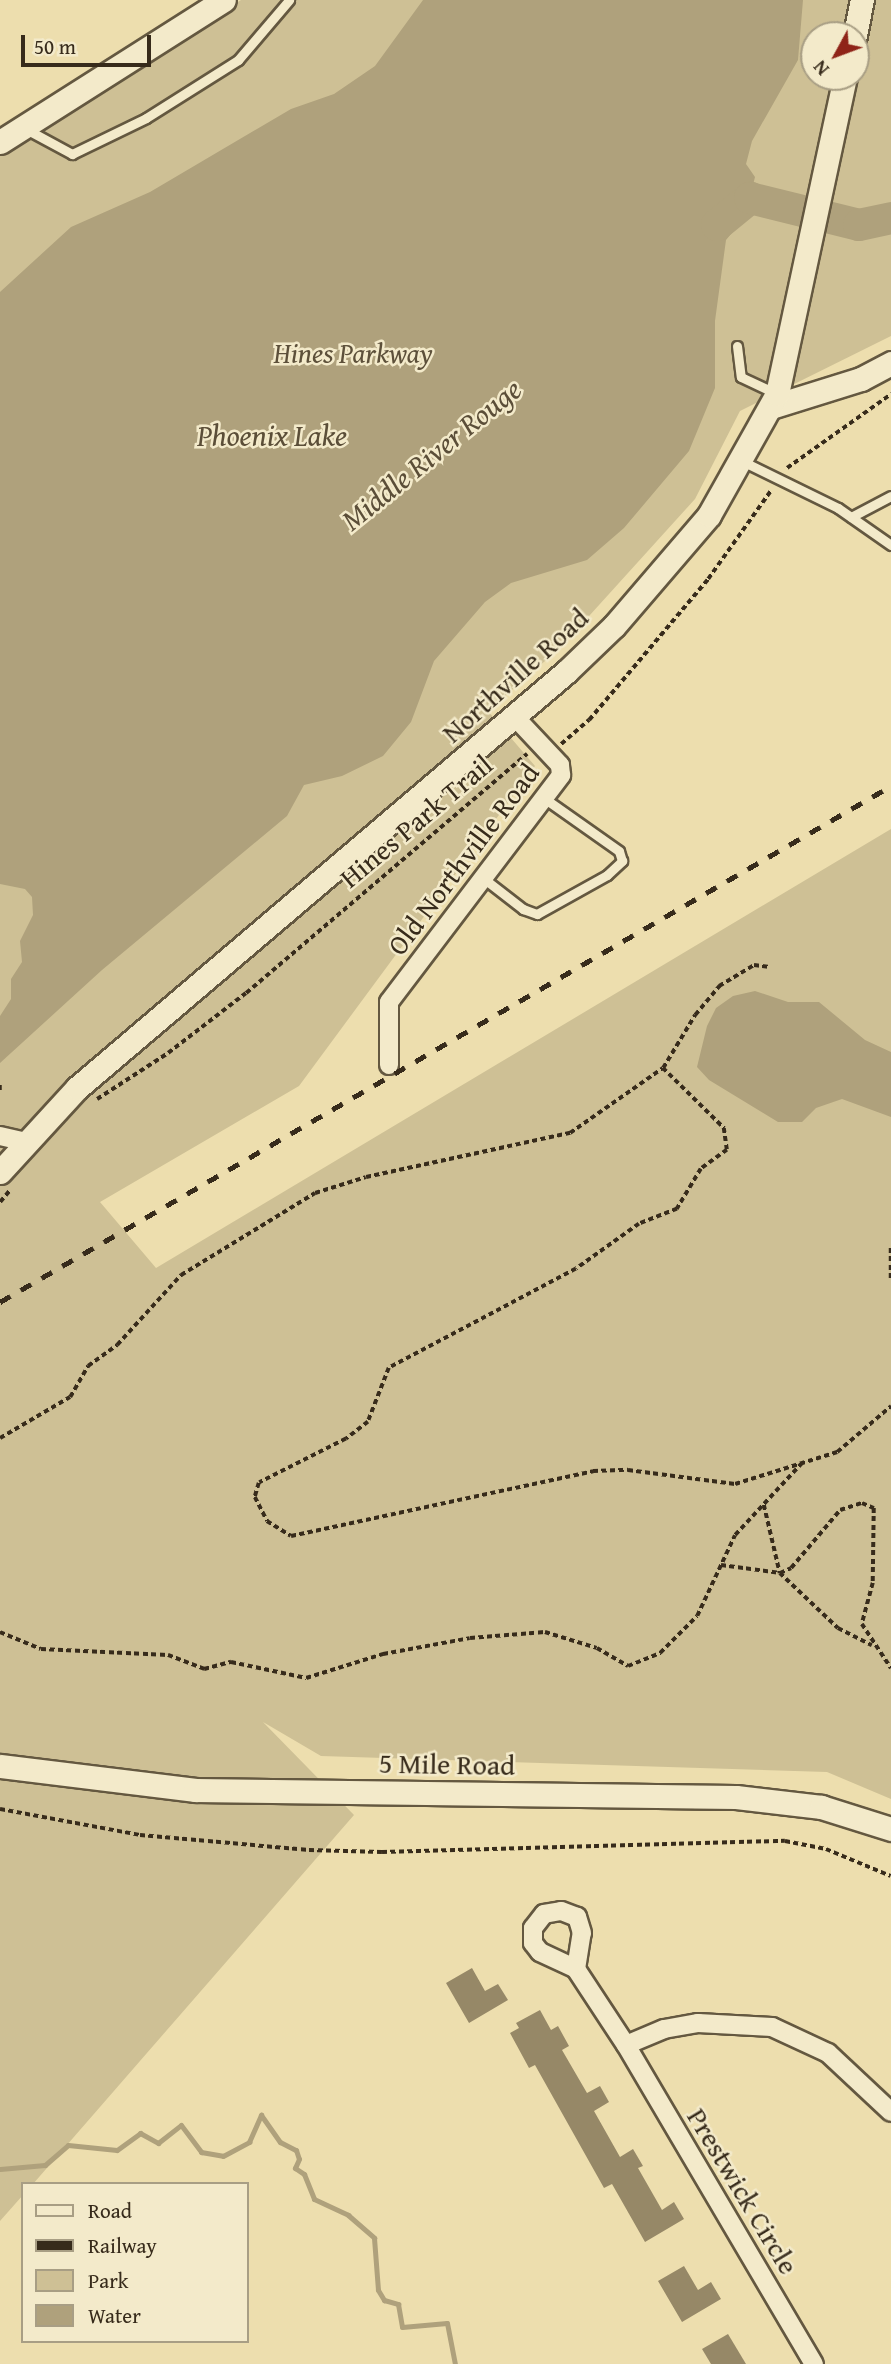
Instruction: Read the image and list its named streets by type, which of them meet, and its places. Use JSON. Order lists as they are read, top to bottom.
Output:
{
  "streets": {
    "street": [
      "Northville Road",
      "Old Northville Road",
      "5 Mile Road",
      "Prestwick Circle"
    ],
    "path": ["Hines Park Trail"]
  },
  "crossings": [
    ["Northville Road", "Old Northville Road"],
    ["Hines Park Trail", "Old Northville Road"]
  ],
  "water": ["Phoenix Lake", "Middle River Rouge"],
  "parks": ["Hines Parkway"],
  "legend": [
    "Road",
    "Railway",
    "Park",
    "Water"
  ],
  "scale_bar": "50 m",
  "north": "bottom left"
}
